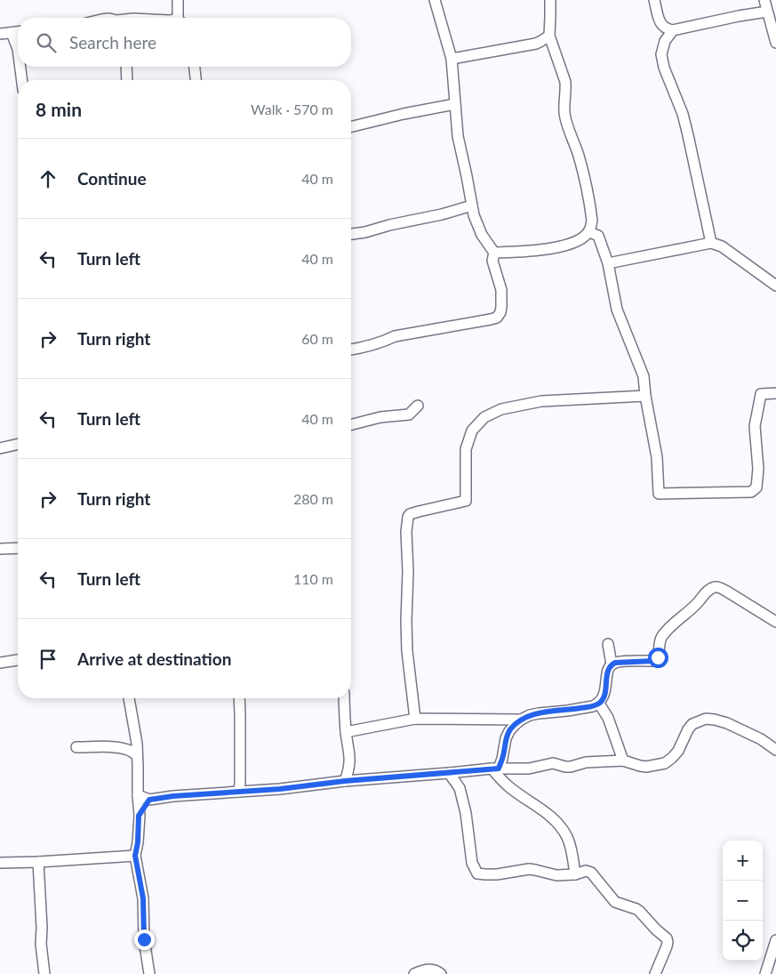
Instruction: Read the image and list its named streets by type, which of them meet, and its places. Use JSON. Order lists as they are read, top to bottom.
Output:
{
  "page": {
    "search": "Search here",
    "heading": ["8 min", "Walk · 570 m"],
    "list": [
      ["Continue", "40 m"],
      ["Turn left", "40 m"],
      ["Turn right", "60 m"],
      ["Turn left", "40 m"],
      ["Turn right", "280 m"],
      ["Turn left", "110 m"],
      "Arrive at destination"
    ],
    "map_buttons": ["+", "−"]
  }
}
